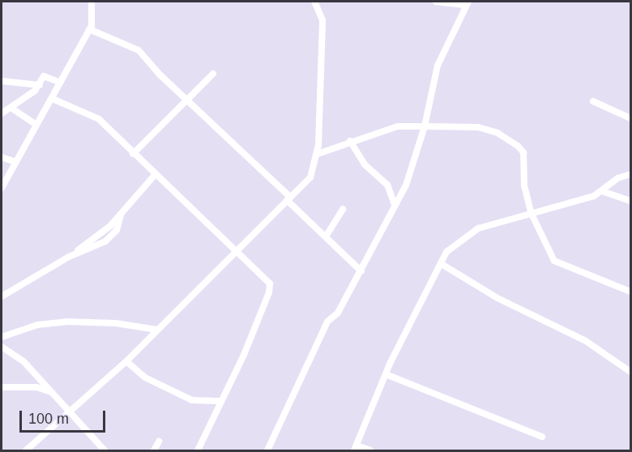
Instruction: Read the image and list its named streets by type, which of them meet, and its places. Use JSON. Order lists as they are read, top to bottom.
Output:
{
  "scale_bar": "100 m"
}
